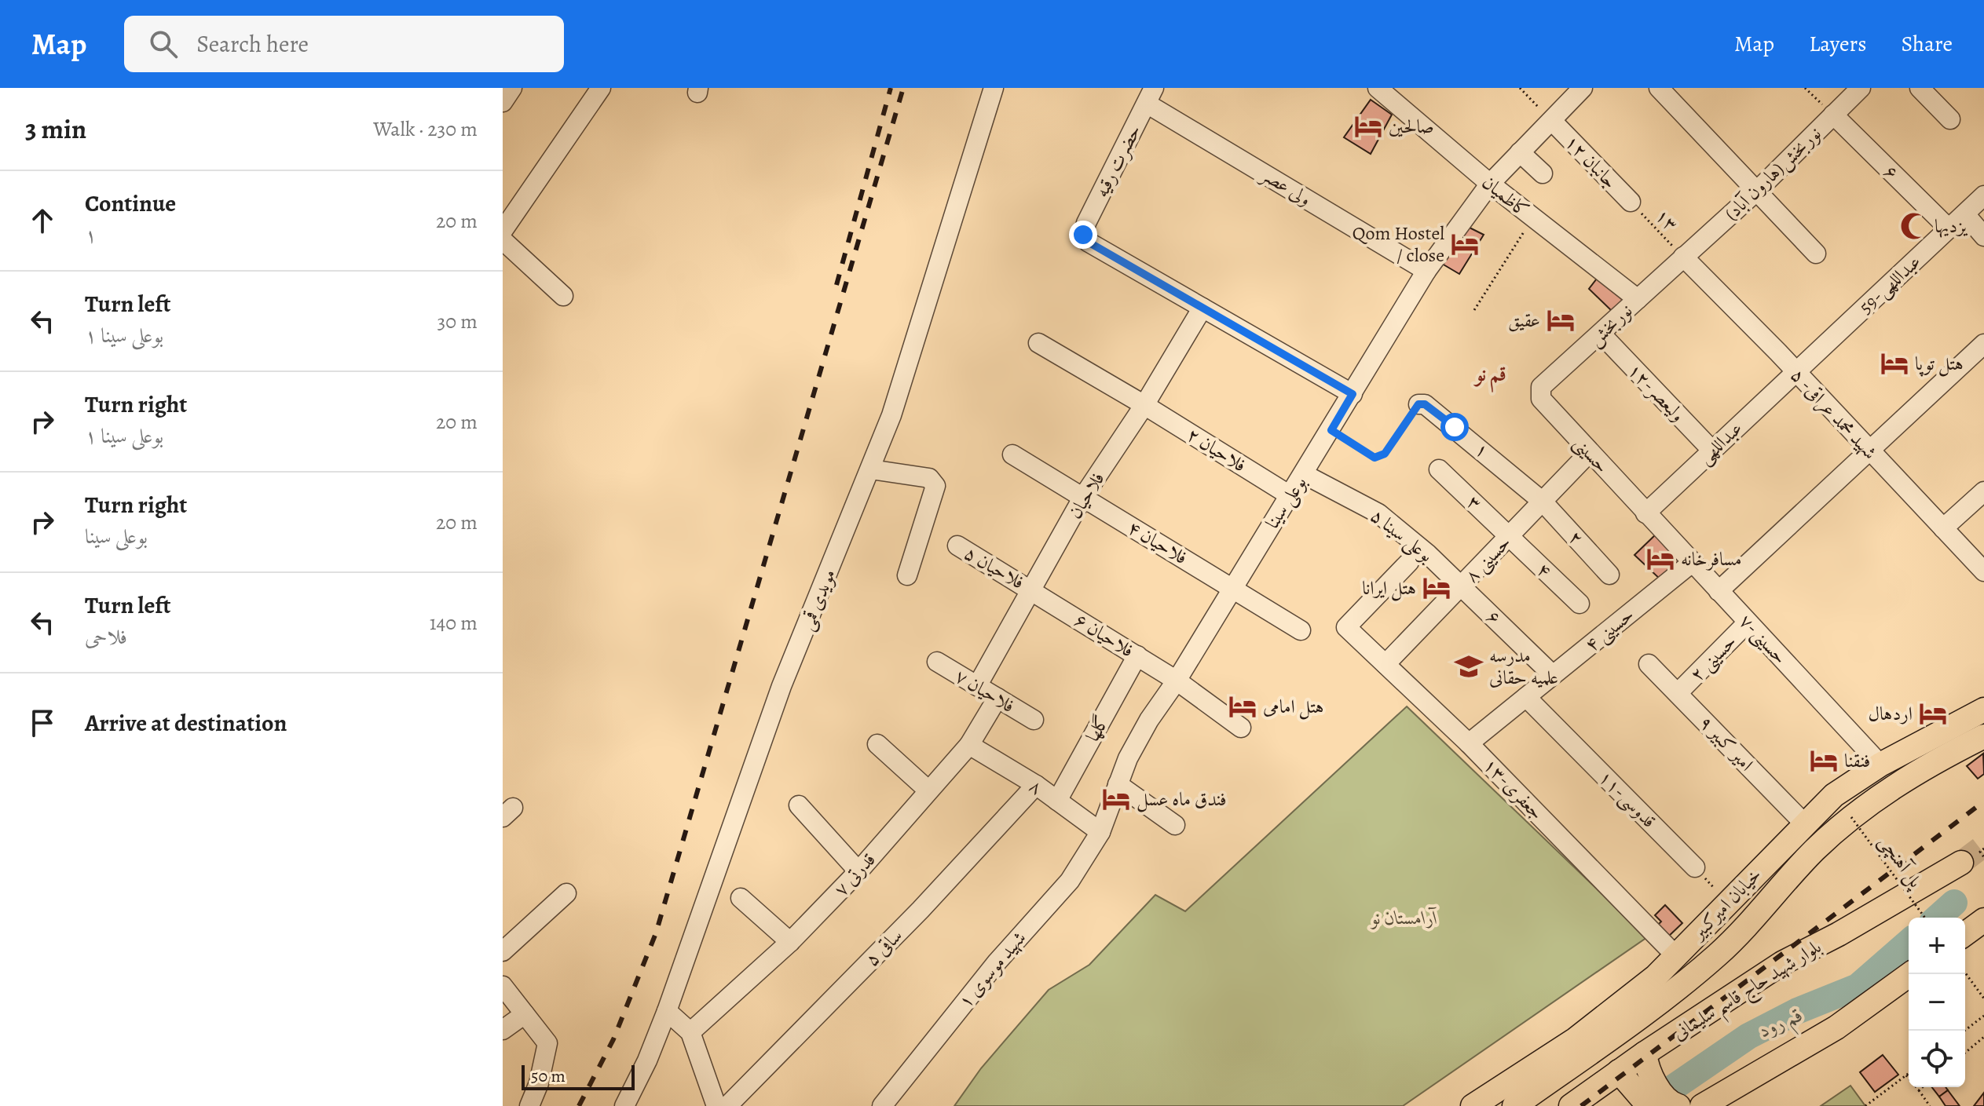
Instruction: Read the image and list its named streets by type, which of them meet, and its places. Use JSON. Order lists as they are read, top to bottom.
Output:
{
  "streets": {
    "main road": ["خیابان امیرکبیر", "بلوار شهید حاج قاسم سلیمانی"],
    "street": [
      "حضرت رقیه",
      "جانبان ۱۲",
      "۶",
      "نوربخش(هارون آباد)",
      "ولی عصر",
      "کاظمیان",
      "عبداللهی-59",
      "نوربخش",
      "ولیعصر-۱۲",
      "شهید محمد عراقی- ۵",
      "عبداللهی",
      "فلاحیان ۲",
      "۱",
      "حسینی",
      "فلاحیان",
      "بوعلی سینا",
      "۳",
      "بوعلی سینا ۵",
      "۲",
      "فلاحیان ۴",
      "حسینی ۸",
      "فلاحیان ۵",
      "۴",
      "مویدی قمی",
      "حسینی ۴",
      "فلاحیان ۶",
      "حسینی-۷",
      "حسینی ۲",
      "فلاحیان ۷",
      "گلها",
      "امیر کبیر ۹",
      "۸",
      "جعفری-۱۳",
      "قدوسی-۱۱",
      "قدرتی ۷",
      "ساقی ۵",
      "شهید موسوی ۱"
    ],
    "path": ["۱۳", "پل آهنچی"]
  },
  "crossings": [
    ["حضرت رقیه", "ولی عصر"],
    ["حضرت رقیه", "فلاحیان"],
    ["جانبان ۱۲", "۱۳"],
    ["جانبان ۱۲", "بوعلی سینا"],
    ["۶", "نوربخش(هارون آباد)"],
    ["۶", "عبداللهی-59"],
    ["۶", "بوعلی سینا ۵"],
    ["۶", "حسینی ۸"],
    ["۶", "حسینی ۴"],
    ["نوربخش(هارون آباد)", "۱۳"],
    ["نوربخش(هارون آباد)", "نوربخش"],
    ["نوربخش(هارون آباد)", "شهید محمد عراقی- ۵"],
    ["ولی عصر", "بوعلی سینا"],
    ["کاظمیان", "نوربخش"],
    ["کاظمیان", "بوعلی سینا"],
    ["۱۳", "نوربخش"],
    ["۱۳", "شهید محمد عراقی- ۵"],
    ["عبداللهی-59", "شهید محمد عراقی- ۵"],
    ["عبداللهی-59", "عبداللهی"],
    ["نوربخش", "ولیعصر-۱۲"],
    ["نوربخش", "شهید محمد عراقی- ۵"],
    ["نوربخش", "حسینی"],
    ["ولیعصر-۱۲", "عبداللهی"],
    ["شهید محمد عراقی- ۵", "عبداللهی"],
    ["عبداللهی", "حسینی"],
    ["عبداللهی", "حسینی-۷"],
    ["فلاحیان ۲", "فلاحیان"],
    ["فلاحیان ۲", "بوعلی سینا"],
    ["۱", "۲"],
    ["۱", "حسینی ۸"],
    ["حسینی", "حسینی ۸"],
    ["حسینی", "حسینی-۷"],
    ["فلاحیان", "فلاحیان ۴"],
    ["فلاحیان", "فلاحیان ۵"],
    ["فلاحیان", "فلاحیان ۶"],
    ["فلاحیان", "فلاحیان ۷"],
    ["بوعلی سینا", "بوعلی سینا ۵"],
    ["بوعلی سینا", "فلاحیان ۴"],
    ["بوعلی سینا", "فلاحیان ۶"],
    ["بوعلی سینا", "۸"],
    ["بوعلی سینا", "شهید موسوی ۱"],
    ["۳", "حسینی ۸"],
    ["۳", "۴"],
    ["بوعلی سینا ۵", "حسینی ۸"],
    ["۲", "حسینی ۸"],
    ["حسینی ۸", "۴"],
    ["حسینی ۸", "جعفری-۱۳"],
    ["فلاحیان ۵", "فلاحیان ۶"],
    ["حسینی ۴", "حسینی-۷"],
    ["حسینی ۴", "جعفری-۱۳"],
    ["حسینی ۴", "قدوسی-۱۱"],
    ["فلاحیان ۶", "گلها"],
    ["حسینی-۷", "حسینی ۲"],
    ["حسینی-۷", "خیابان امیرکبیر"],
    ["حسینی ۲", "امیر کبیر ۹"],
    ["فلاحیان ۷", "قدرتی ۷"],
    ["گلها", "۸"],
    ["امیر کبیر ۹", "خیابان امیرکبیر"],
    ["۸", "قدرتی ۷"],
    ["۸", "ساقی ۵"],
    ["۸", "شهید موسوی ۱"],
    ["جعفری-۱۳", "خیابان امیرکبیر"],
    ["پل آهنچی", "خیابان امیرکبیر"]
  ],
  "districts": ["قم نو"],
  "water": ["قم رود"],
  "parks": ["آرامستان نو"],
  "places": {
    "hotel": [
      "صالحین",
      "Qom Hostel / close",
      "عقیق",
      "هتل توپا",
      "مسافرخانه",
      "هتل ایرانا",
      "هتل امامی",
      "اردهال",
      "فنقنا",
      "فندق ماه عسل"
    ],
    "mosque": ["یزدیها"],
    "school or university": ["مدرسه علمیه حقانی"]
  },
  "scale_bar": "50 m",
  "page": {
    "header": "Map",
    "search": "Search here",
    "nav": ["Map", "Layers", "Share"],
    "heading": ["3 min", "Walk · 230 m"],
    "list": [
      ["Continue", "۱", "20 m"],
      ["Turn left", "بوعلی سینا ۱", "30 m"],
      ["Turn right", "بوعلی سینا ۱", "20 m"],
      ["Turn right", "بوعلی سینا", "20 m"],
      ["Turn left", "فلاحی", "140 m"],
      "Arrive at destination"
    ],
    "map_buttons": ["+", "−"],
    "scale": "50 m"
  }
}
